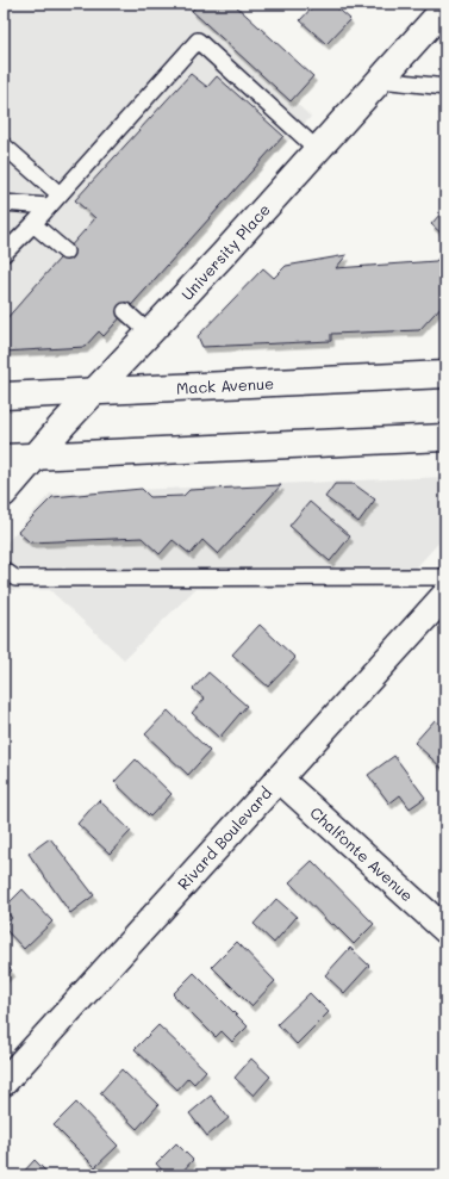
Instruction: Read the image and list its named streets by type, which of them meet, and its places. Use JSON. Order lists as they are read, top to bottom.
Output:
{
  "streets": {
    "street": [
      "University Place",
      "Mack Avenue",
      "Rivard Boulevard",
      "Chalfonte Avenue"
    ]
  },
  "crossings": [
    ["University Place", "Mack Avenue"],
    ["Rivard Boulevard", "Chalfonte Avenue"]
  ]
}
